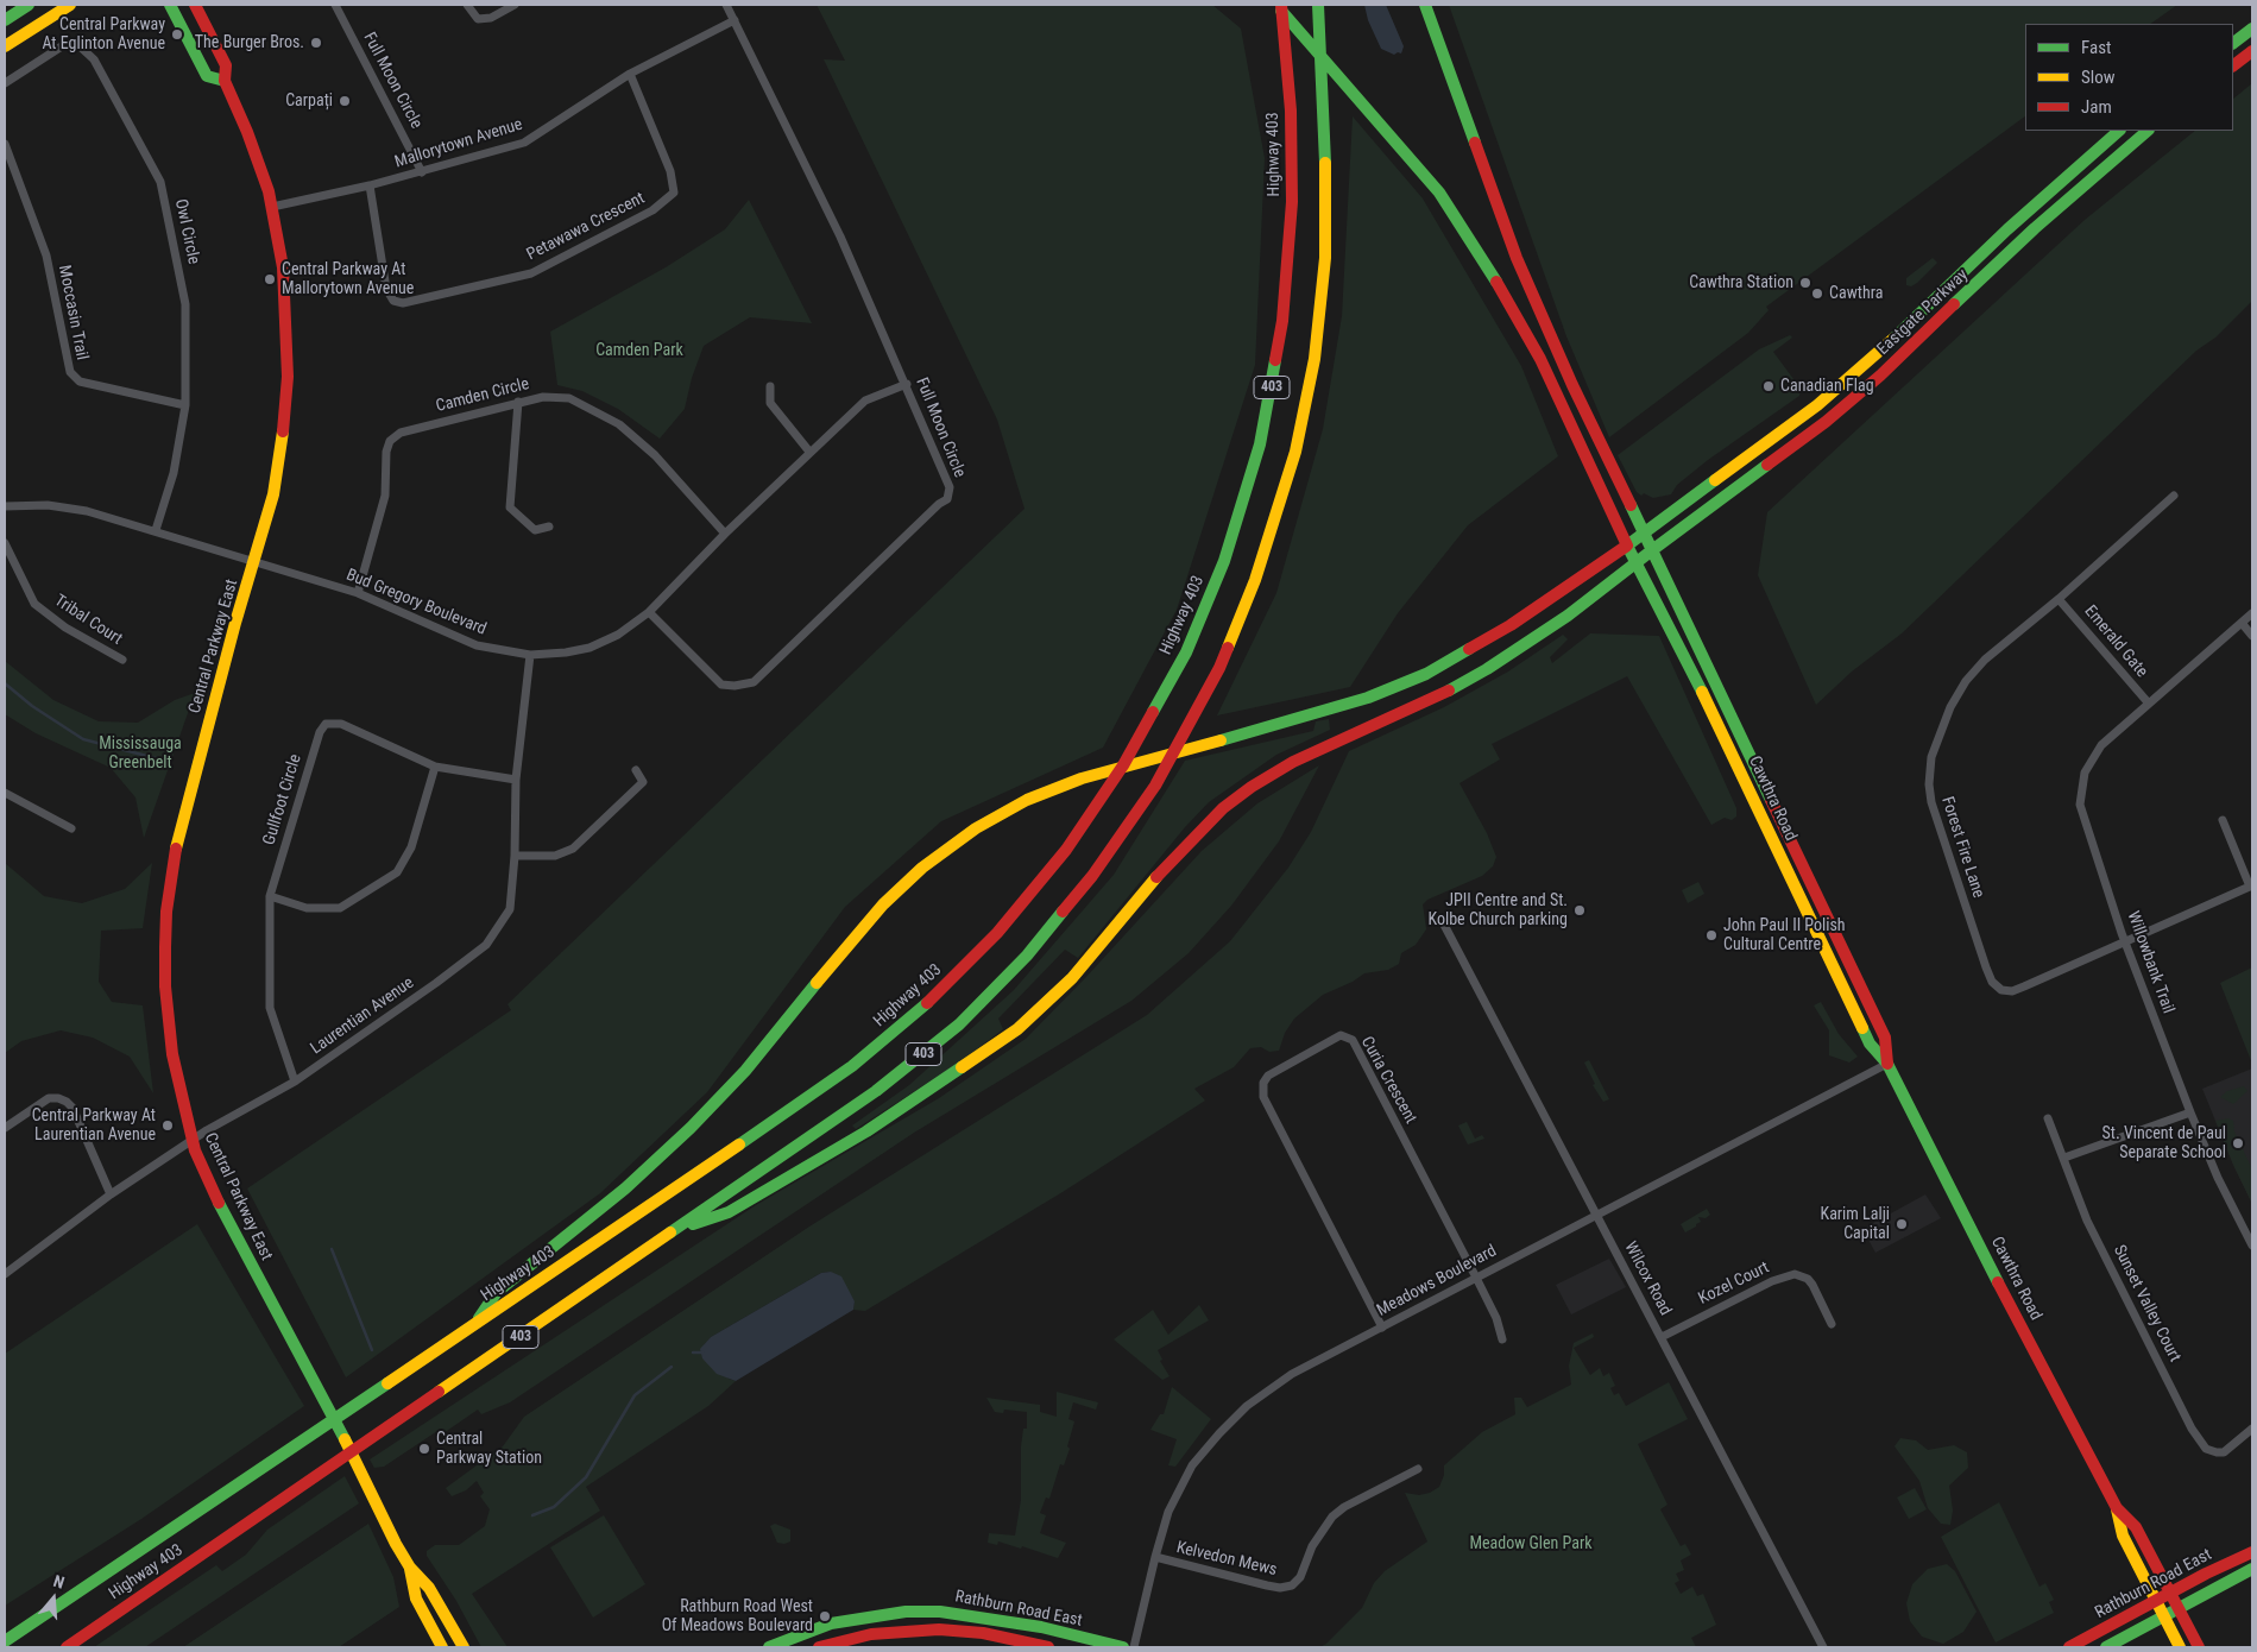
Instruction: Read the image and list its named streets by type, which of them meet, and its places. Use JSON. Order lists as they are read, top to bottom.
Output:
{
  "streets": {
    "main road": [
      "Highway 403",
      "Eastgate Parkway",
      "403",
      "Central Parkway East",
      "Cawthra Road",
      "Rathburn Road East"
    ],
    "street": [
      "Full Moon Circle",
      "Mallorytown Avenue",
      "Petawawa Crescent",
      "Owl Circle",
      "Moccasin Trail",
      "Camden Circle",
      "Bud Gregory Boulevard",
      "Tribal Court",
      "Emerald Gate",
      "Gullfoot Circle",
      "Forest Fire Lane",
      "Willowbank Trail",
      "Laurentian Avenue",
      "Curia Crescent",
      "Wilcox Road",
      "Meadows Boulevard",
      "Kozel Court",
      "Sunset Valley Court",
      "Kelvedon Mews"
    ]
  },
  "crossings": [
    ["Full Moon Circle", "Mallorytown Avenue"],
    ["Full Moon Circle", "Bud Gregory Boulevard"],
    ["Mallorytown Avenue", "Petawawa Crescent"],
    ["Mallorytown Avenue", "Central Parkway East"],
    ["Highway 403", "Eastgate Parkway"],
    ["Owl Circle", "Moccasin Trail"],
    ["Owl Circle", "Bud Gregory Boulevard"],
    ["Eastgate Parkway", "Cawthra Road"],
    ["Camden Circle", "Bud Gregory Boulevard"],
    ["Bud Gregory Boulevard", "Central Parkway East"],
    ["Bud Gregory Boulevard", "Laurentian Avenue"],
    ["Emerald Gate", "Forest Fire Lane"],
    ["Emerald Gate", "Willowbank Trail"],
    ["Central Parkway East", "Laurentian Avenue"],
    ["Cawthra Road", "Meadows Boulevard"],
    ["Cawthra Road", "Rathburn Road East"],
    ["Gullfoot Circle", "Laurentian Avenue"],
    ["Forest Fire Lane", "Willowbank Trail"],
    ["Curia Crescent", "Meadows Boulevard"],
    ["Wilcox Road", "Meadows Boulevard"],
    ["Wilcox Road", "Kozel Court"],
    ["Meadows Boulevard", "Kelvedon Mews"]
  ],
  "parks": ["Camden Park", "Mississauga Greenbelt", "Meadow Glen Park"],
  "places": [
    "Central Parkway At Eglinton Avenue",
    "The Burger Bros.",
    "Carpați",
    "Central Parkway At Mallorytown Avenue",
    "Cawthra Station",
    "Cawthra",
    "Canadian Flag",
    "JPII Centre and St. Kolbe Church parking",
    "John Paul II Polish Cultural Centre",
    "Central Parkway At Laurentian Avenue",
    "St. Vincent de Paul Separate School",
    "Karim Lalji Capital",
    "Central Parkway Station",
    "Rathburn Road West Of Meadows Boulevard"
  ],
  "legend": ["Fast", "Slow", "Jam"],
  "north": "top"
}
